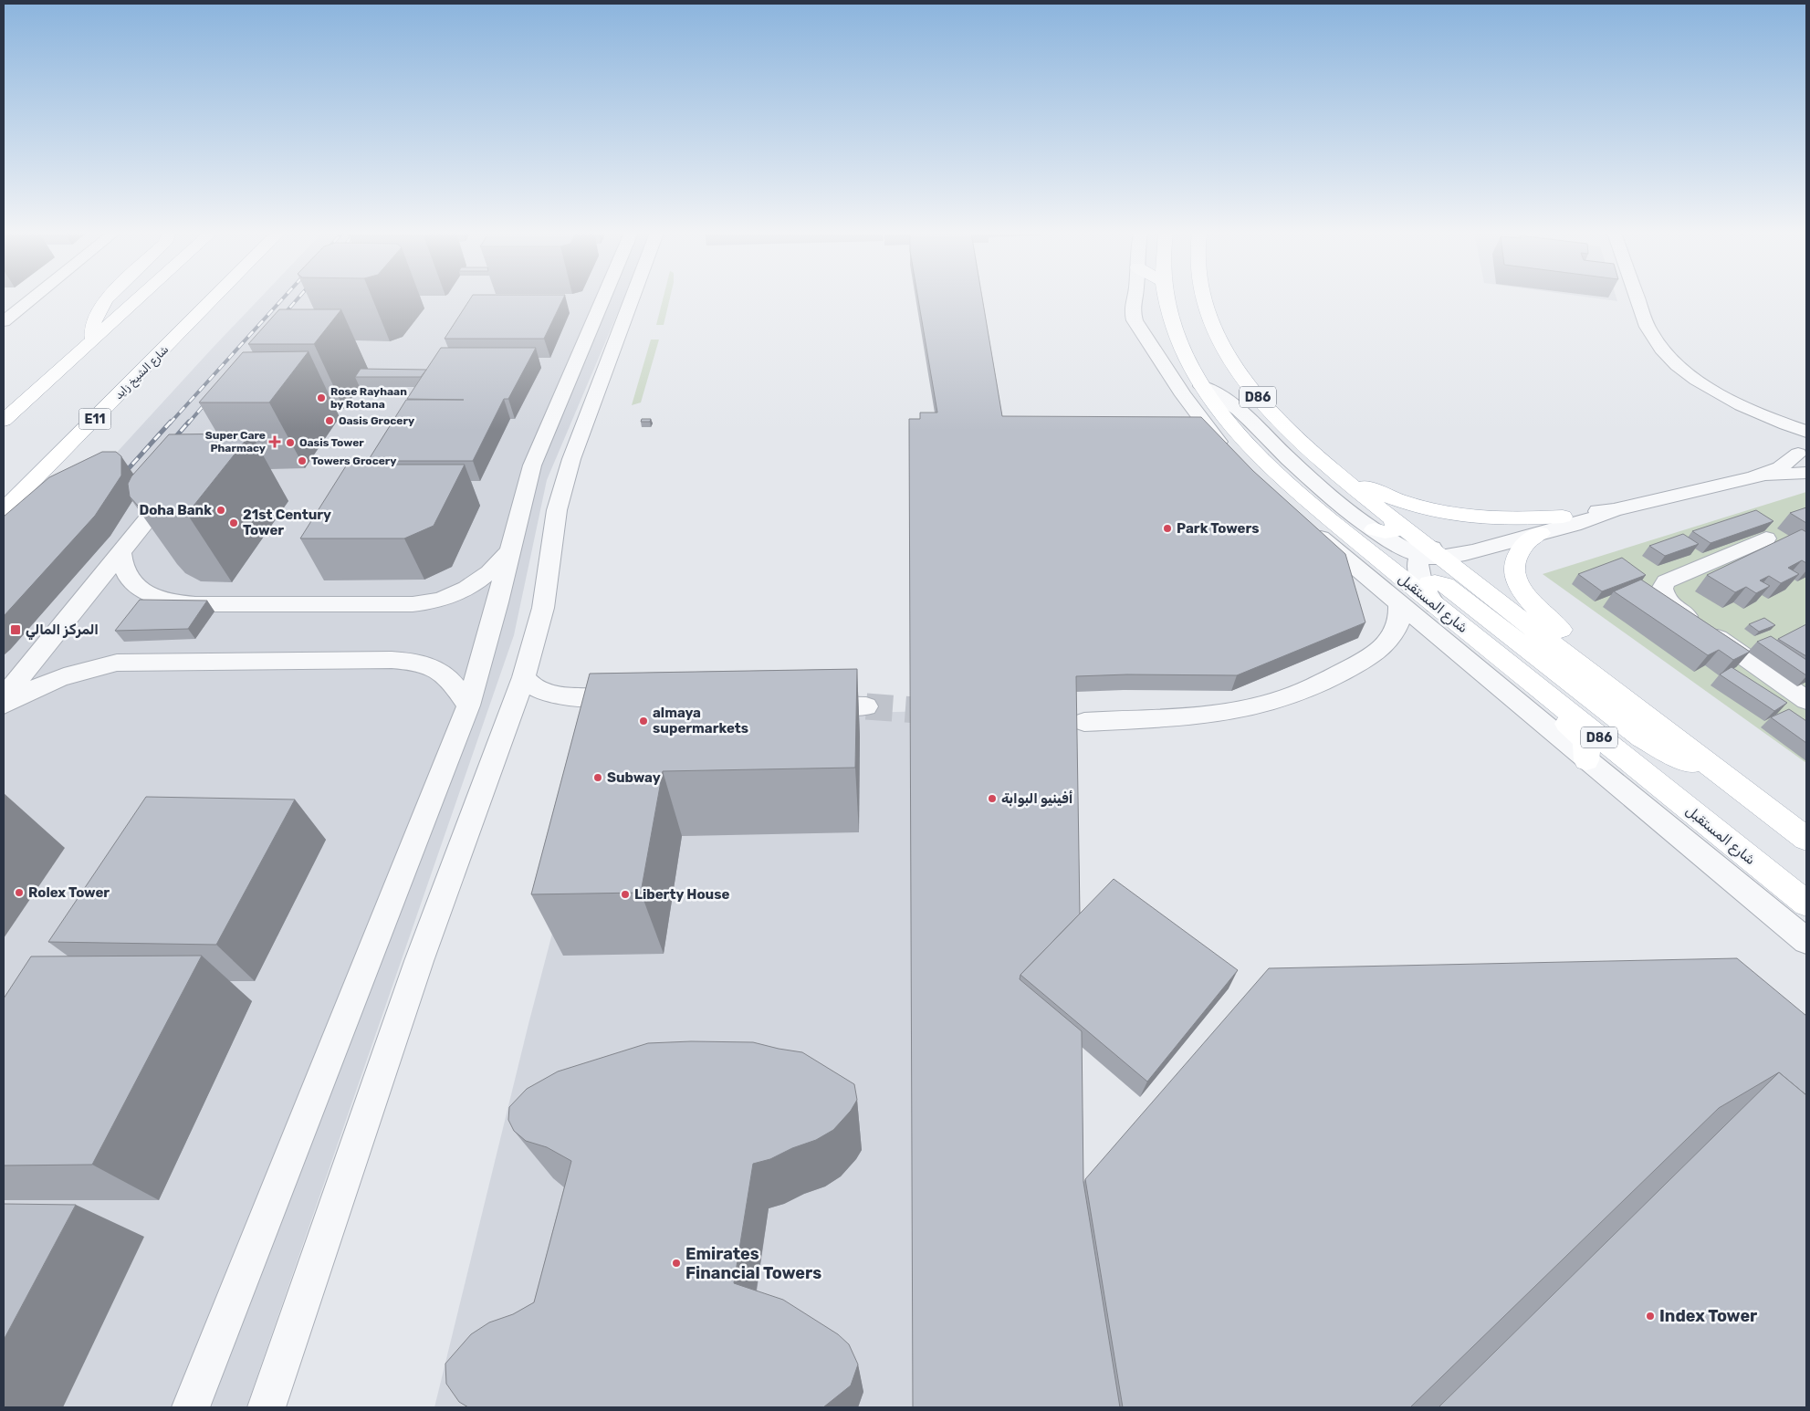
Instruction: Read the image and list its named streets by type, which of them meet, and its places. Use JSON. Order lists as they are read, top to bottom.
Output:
{
  "streets": {
    "main road": [
      "شارع الشيخ زايد",
      "D86",
      "E11",
      "شارع المستقبل"
    ]
  },
  "places": {
    "other": [
      "Rose Rayhaan by Rotana",
      "Oasis Grocery",
      "Oasis Tower",
      "Towers Grocery",
      "Doha Bank",
      "21st Century Tower",
      "Park Towers",
      "almaya supermarkets",
      "Subway",
      "أفينيو البوابة",
      "Rolex Tower",
      "Liberty House",
      "Emirates Financial Towers",
      "Index Tower"
    ],
    "health": ["Super Care Pharmacy"],
    "transit": ["المركز المالي"]
  }
}
